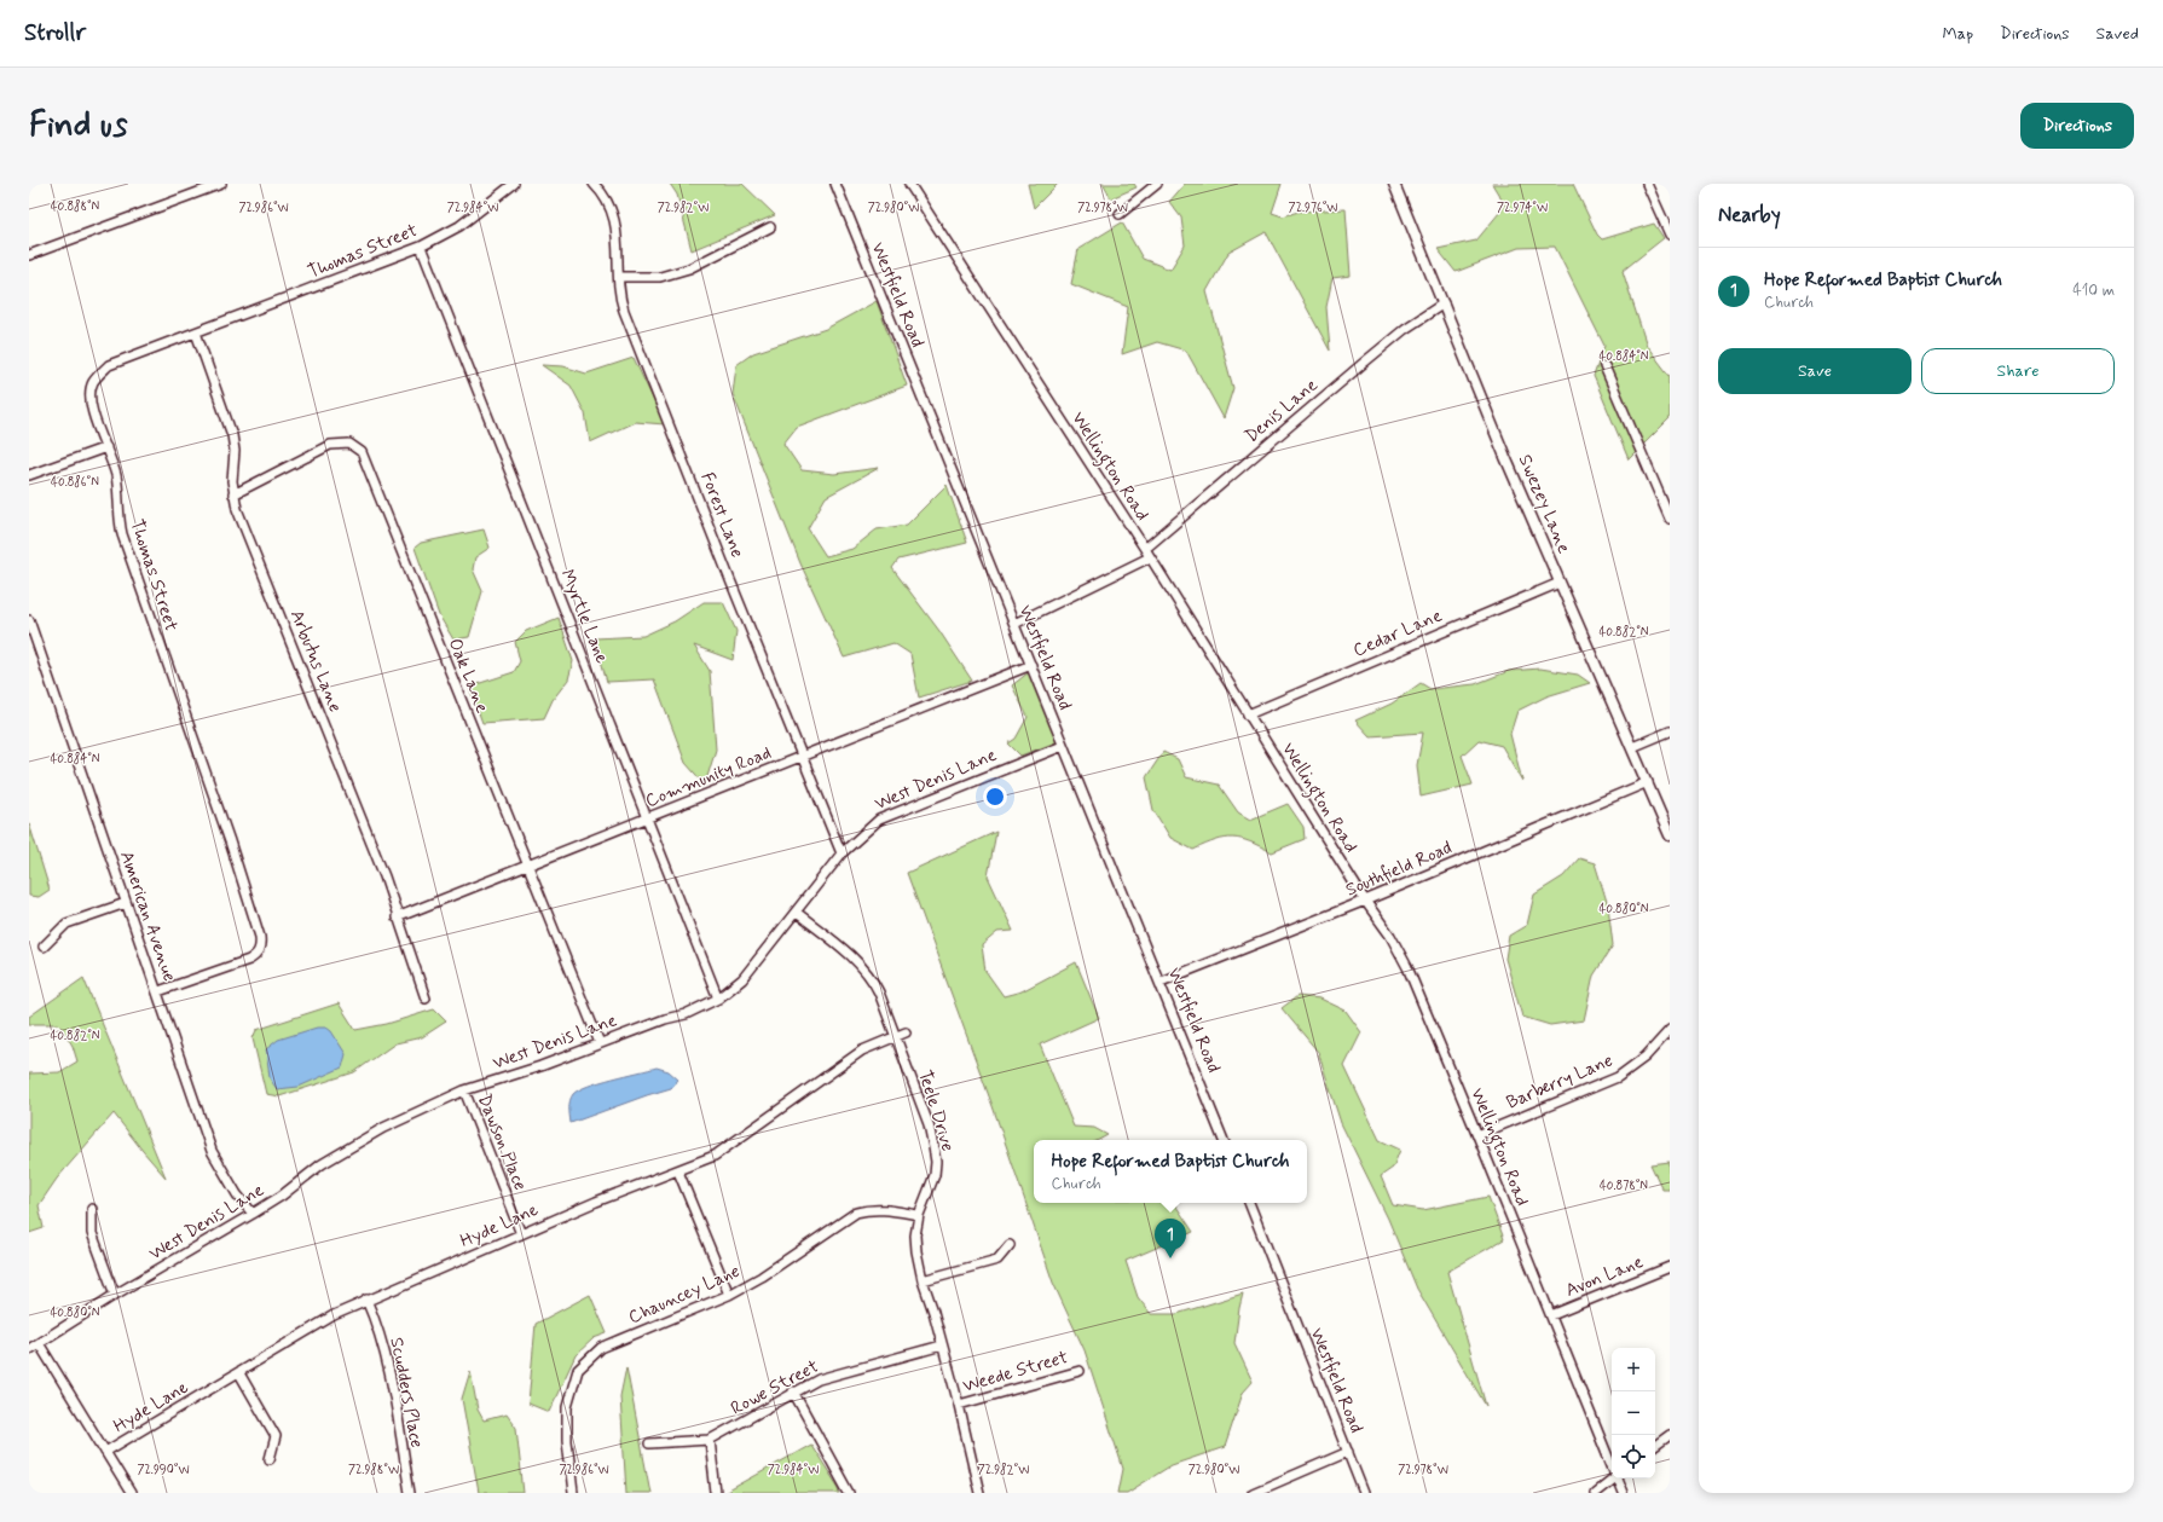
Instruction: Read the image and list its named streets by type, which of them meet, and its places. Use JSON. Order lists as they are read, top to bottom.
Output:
{
  "streets": {
    "street": [
      "Thomas Street",
      "Westfield Road",
      "Denis Lane",
      "Wellington Road",
      "Swezey Lane",
      "Forest Lane",
      "Myrtle Lane",
      "Cedar Lane",
      "Arbutus Lane",
      "Oak Lane",
      "Community Road",
      "West Denis Lane",
      "Southfield Road",
      "American Avenue",
      "Barberry Lane",
      "Teele Drive",
      "Dawson Place",
      "Hyde Lane",
      "Avon Lane",
      "Chauncey Lane",
      "Weede Street",
      "Rowe Street",
      "Scudders Place"
    ]
  },
  "crossings": [
    ["Thomas Street", "Myrtle Lane"],
    ["Thomas Street", "Arbutus Lane"],
    ["Thomas Street", "American Avenue"],
    ["Westfield Road", "Community Road"],
    ["Westfield Road", "West Denis Lane"],
    ["Westfield Road", "Southfield Road"],
    ["Denis Lane", "Wellington Road"],
    ["Denis Lane", "Swezey Lane"],
    ["Wellington Road", "Cedar Lane"],
    ["Wellington Road", "Southfield Road"],
    ["Wellington Road", "Barberry Lane"],
    ["Wellington Road", "Avon Lane"],
    ["Swezey Lane", "Cedar Lane"],
    ["Swezey Lane", "Southfield Road"],
    ["Forest Lane", "Community Road"],
    ["Forest Lane", "West Denis Lane"],
    ["Myrtle Lane", "Community Road"],
    ["Myrtle Lane", "West Denis Lane"],
    ["Arbutus Lane", "Oak Lane"],
    ["Arbutus Lane", "Community Road"],
    ["Oak Lane", "Community Road"],
    ["Oak Lane", "West Denis Lane"],
    ["West Denis Lane", "American Avenue"],
    ["West Denis Lane", "Teele Drive"],
    ["West Denis Lane", "Dawson Place"],
    ["Teele Drive", "Hyde Lane"],
    ["Teele Drive", "Chauncey Lane"],
    ["Teele Drive", "Weede Street"],
    ["Teele Drive", "Rowe Street"],
    ["Dawson Place", "Hyde Lane"],
    ["Hyde Lane", "Scudders Place"]
  ],
  "page": {
    "header": "Strollr",
    "nav": ["Map", "Directions", "Saved"],
    "buttons": [
      "Directions",
      ["Save", "Share"]
    ],
    "title": "Find us",
    "heading": "Nearby",
    "list": [
      {
        "mark": "1",
        "name": "Hope Reformed Baptist Church",
        "note": "Church",
        "value": "410 m"
      }
    ],
    "popup": ["Hope Reformed Baptist Church", "Church"],
    "pins": "1",
    "map_buttons": ["+", "−"]
  },
  "coordinates": [
    "40.888°N",
    "72.986°W",
    "72.984°W",
    "72.982°W",
    "72.980°W",
    "72.978°W",
    "72.976°W",
    "72.974°W",
    "40.884°N",
    "40.886°N",
    "40.882°N",
    "40.880°N",
    "40.878°N",
    "72.990°W",
    "72.988°W"
  ]
}
